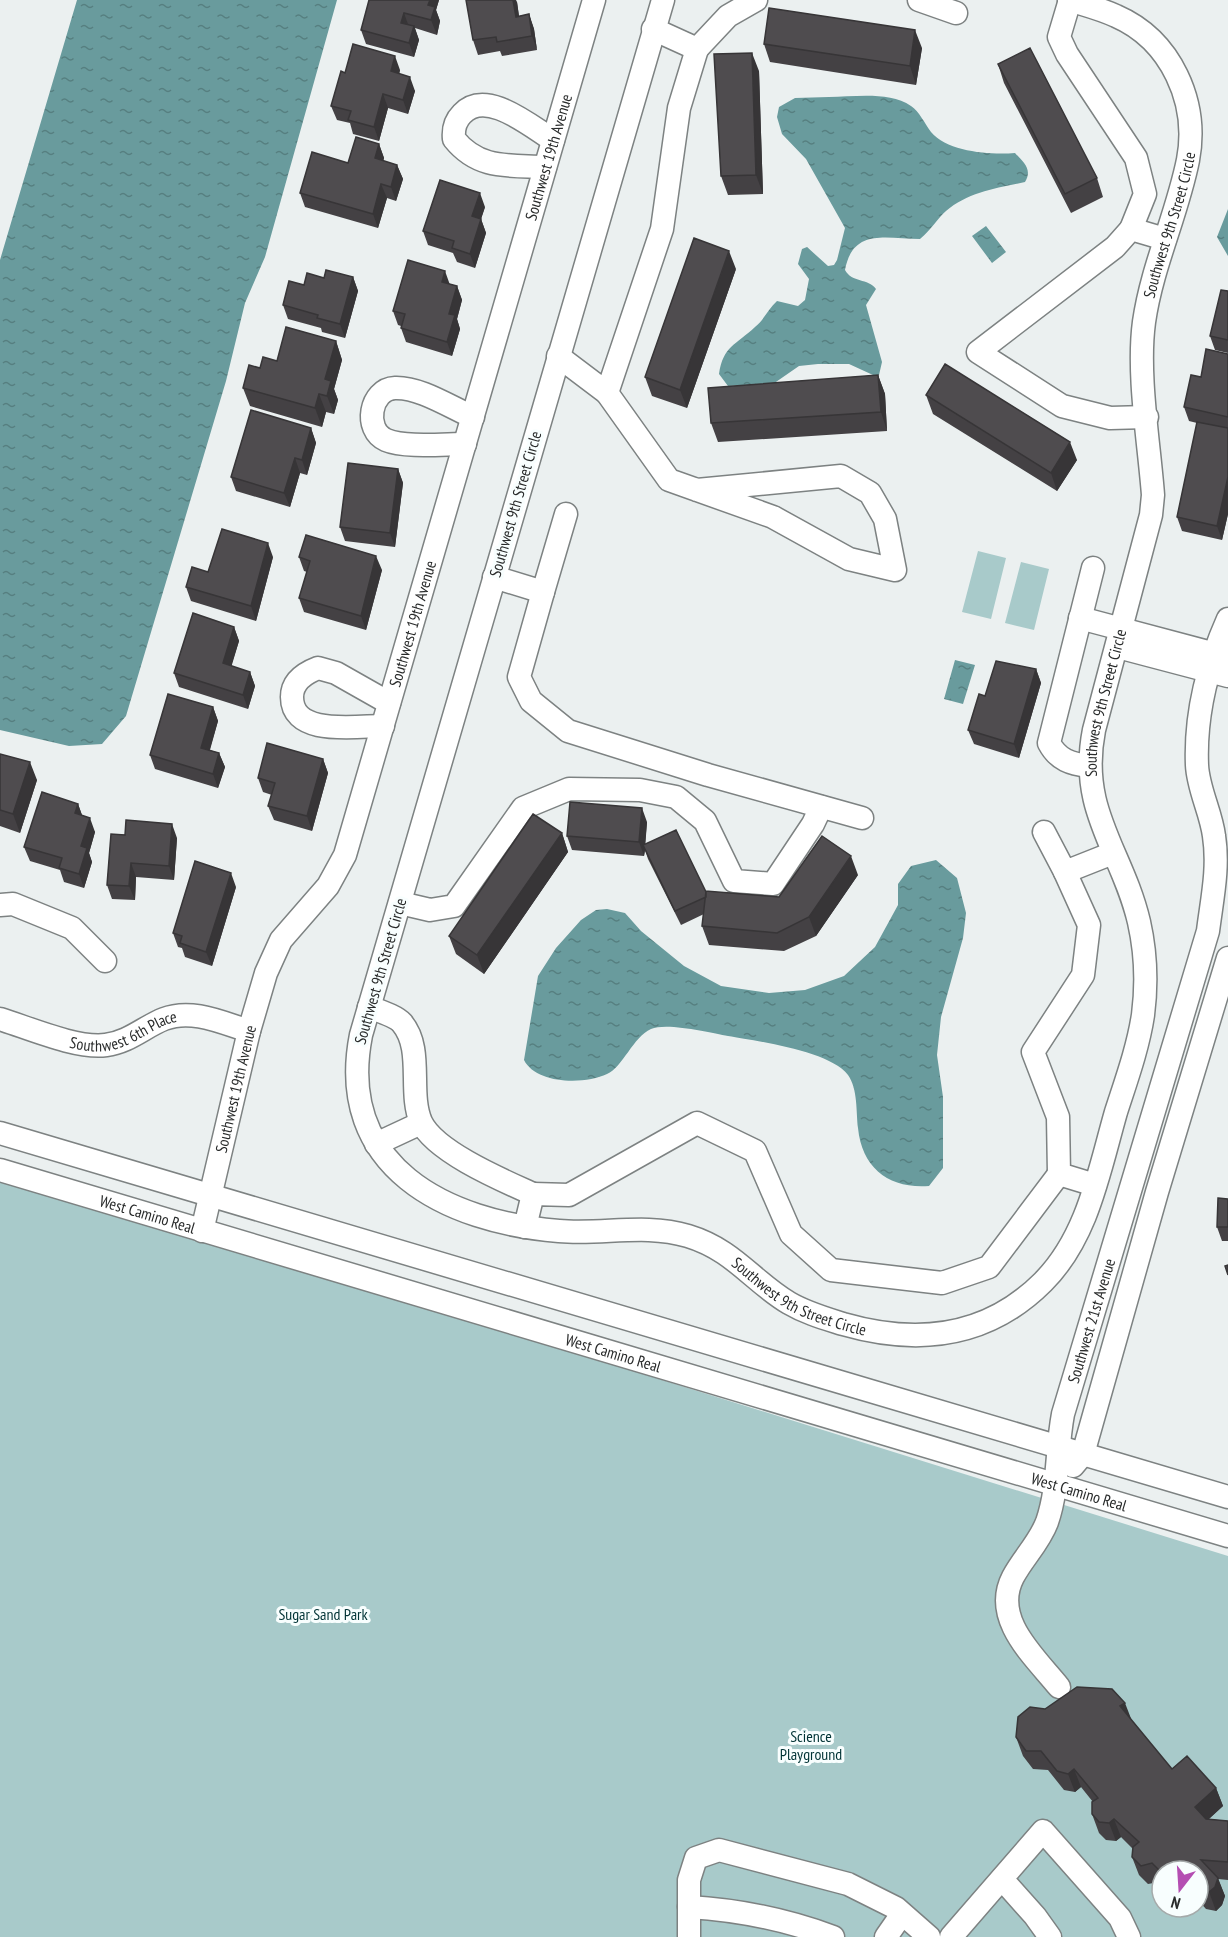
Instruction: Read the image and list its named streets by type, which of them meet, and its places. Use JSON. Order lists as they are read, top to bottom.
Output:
{
  "streets": {
    "street": [
      "Southwest 19th Avenue",
      "Southwest 9th Street Circle",
      "Southwest 6th Place",
      "West Camino Real",
      "Southwest 21st Avenue"
    ]
  },
  "crossings": [
    ["Southwest 19th Avenue", "Southwest 6th Place"],
    ["Southwest 19th Avenue", "West Camino Real"],
    ["West Camino Real", "Southwest 21st Avenue"]
  ],
  "parks": ["Sugar Sand Park", "Science Playground"],
  "north": "bottom"
}
